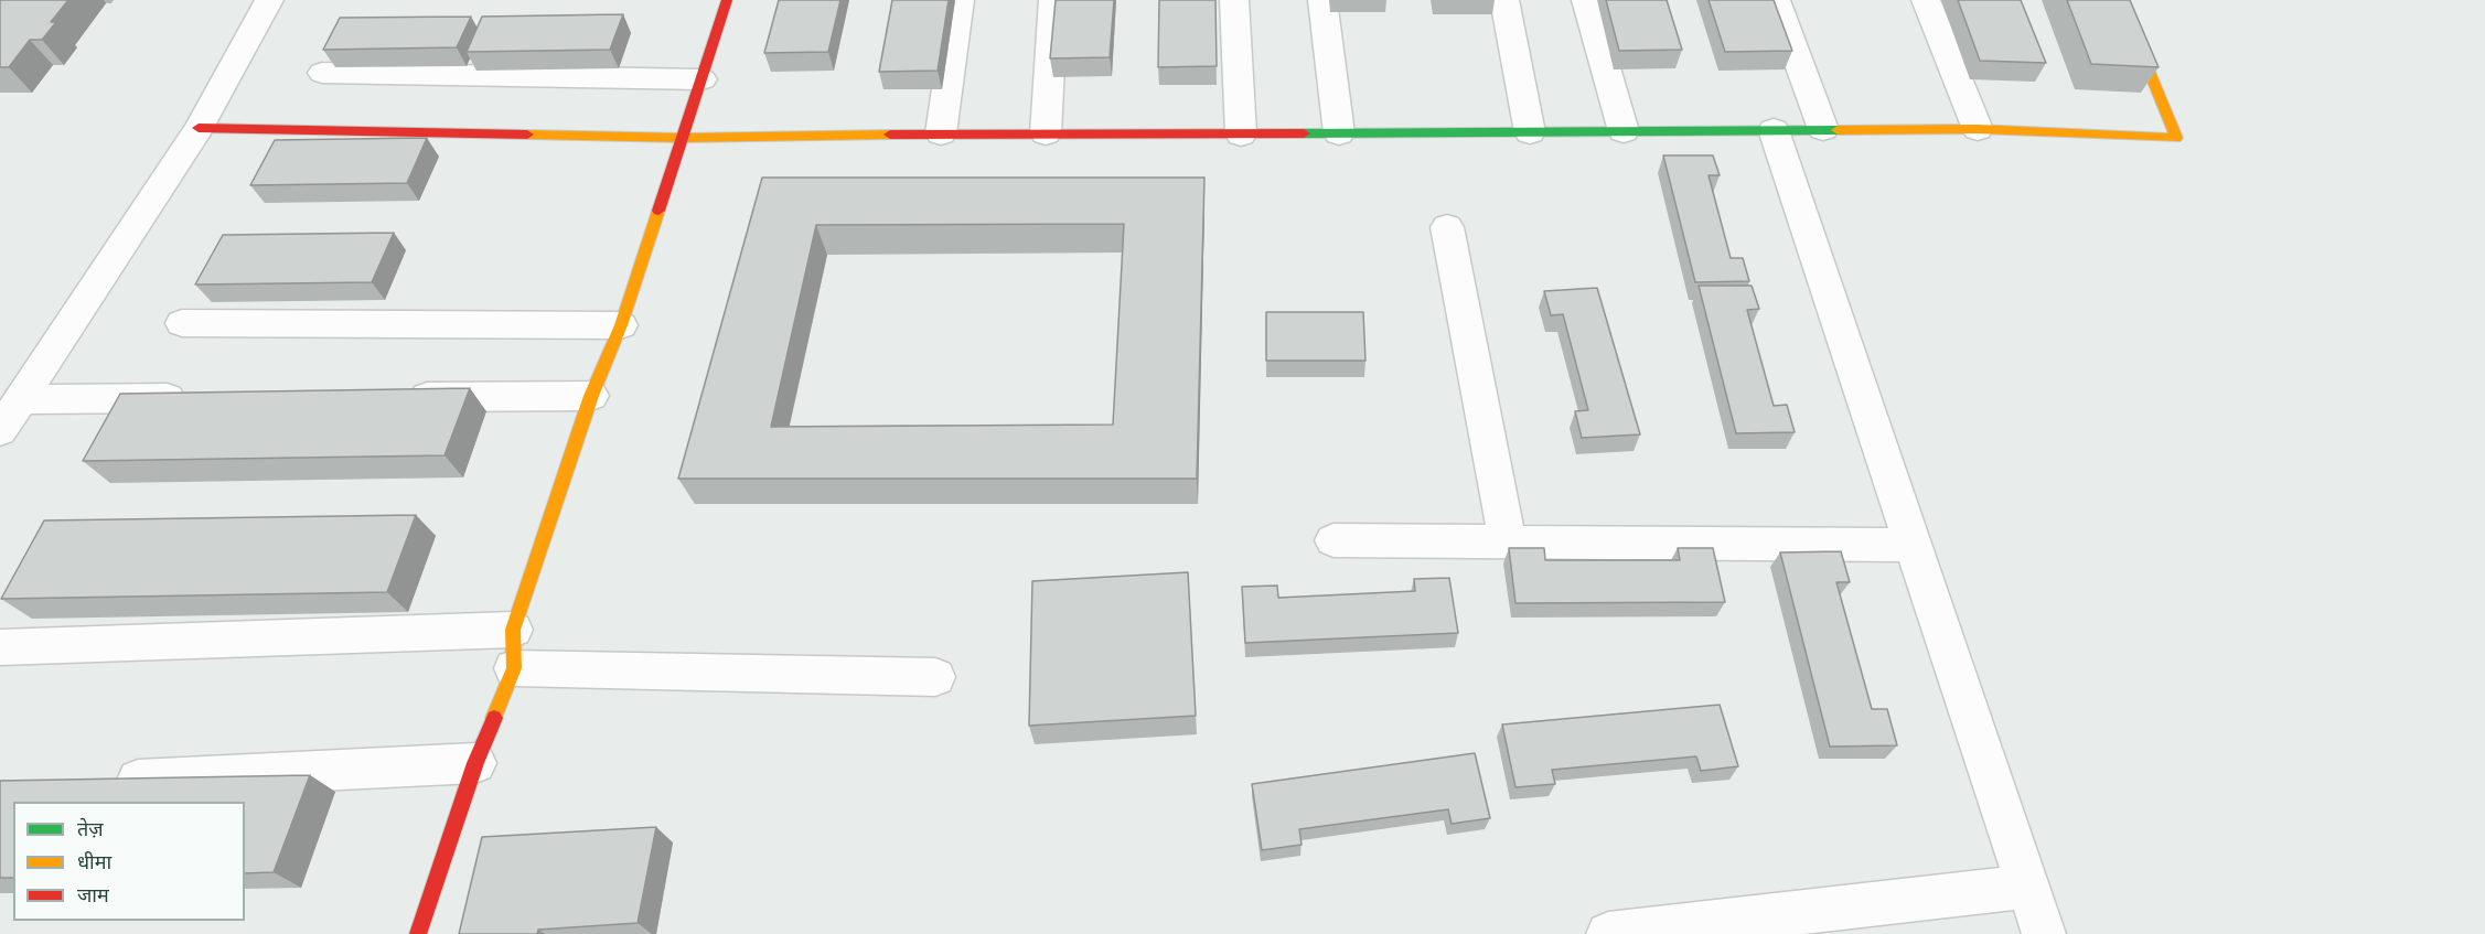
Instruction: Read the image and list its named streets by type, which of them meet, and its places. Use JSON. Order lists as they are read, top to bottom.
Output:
{
  "legend": ["तेज़", "धीमा", "जाम"]
}
